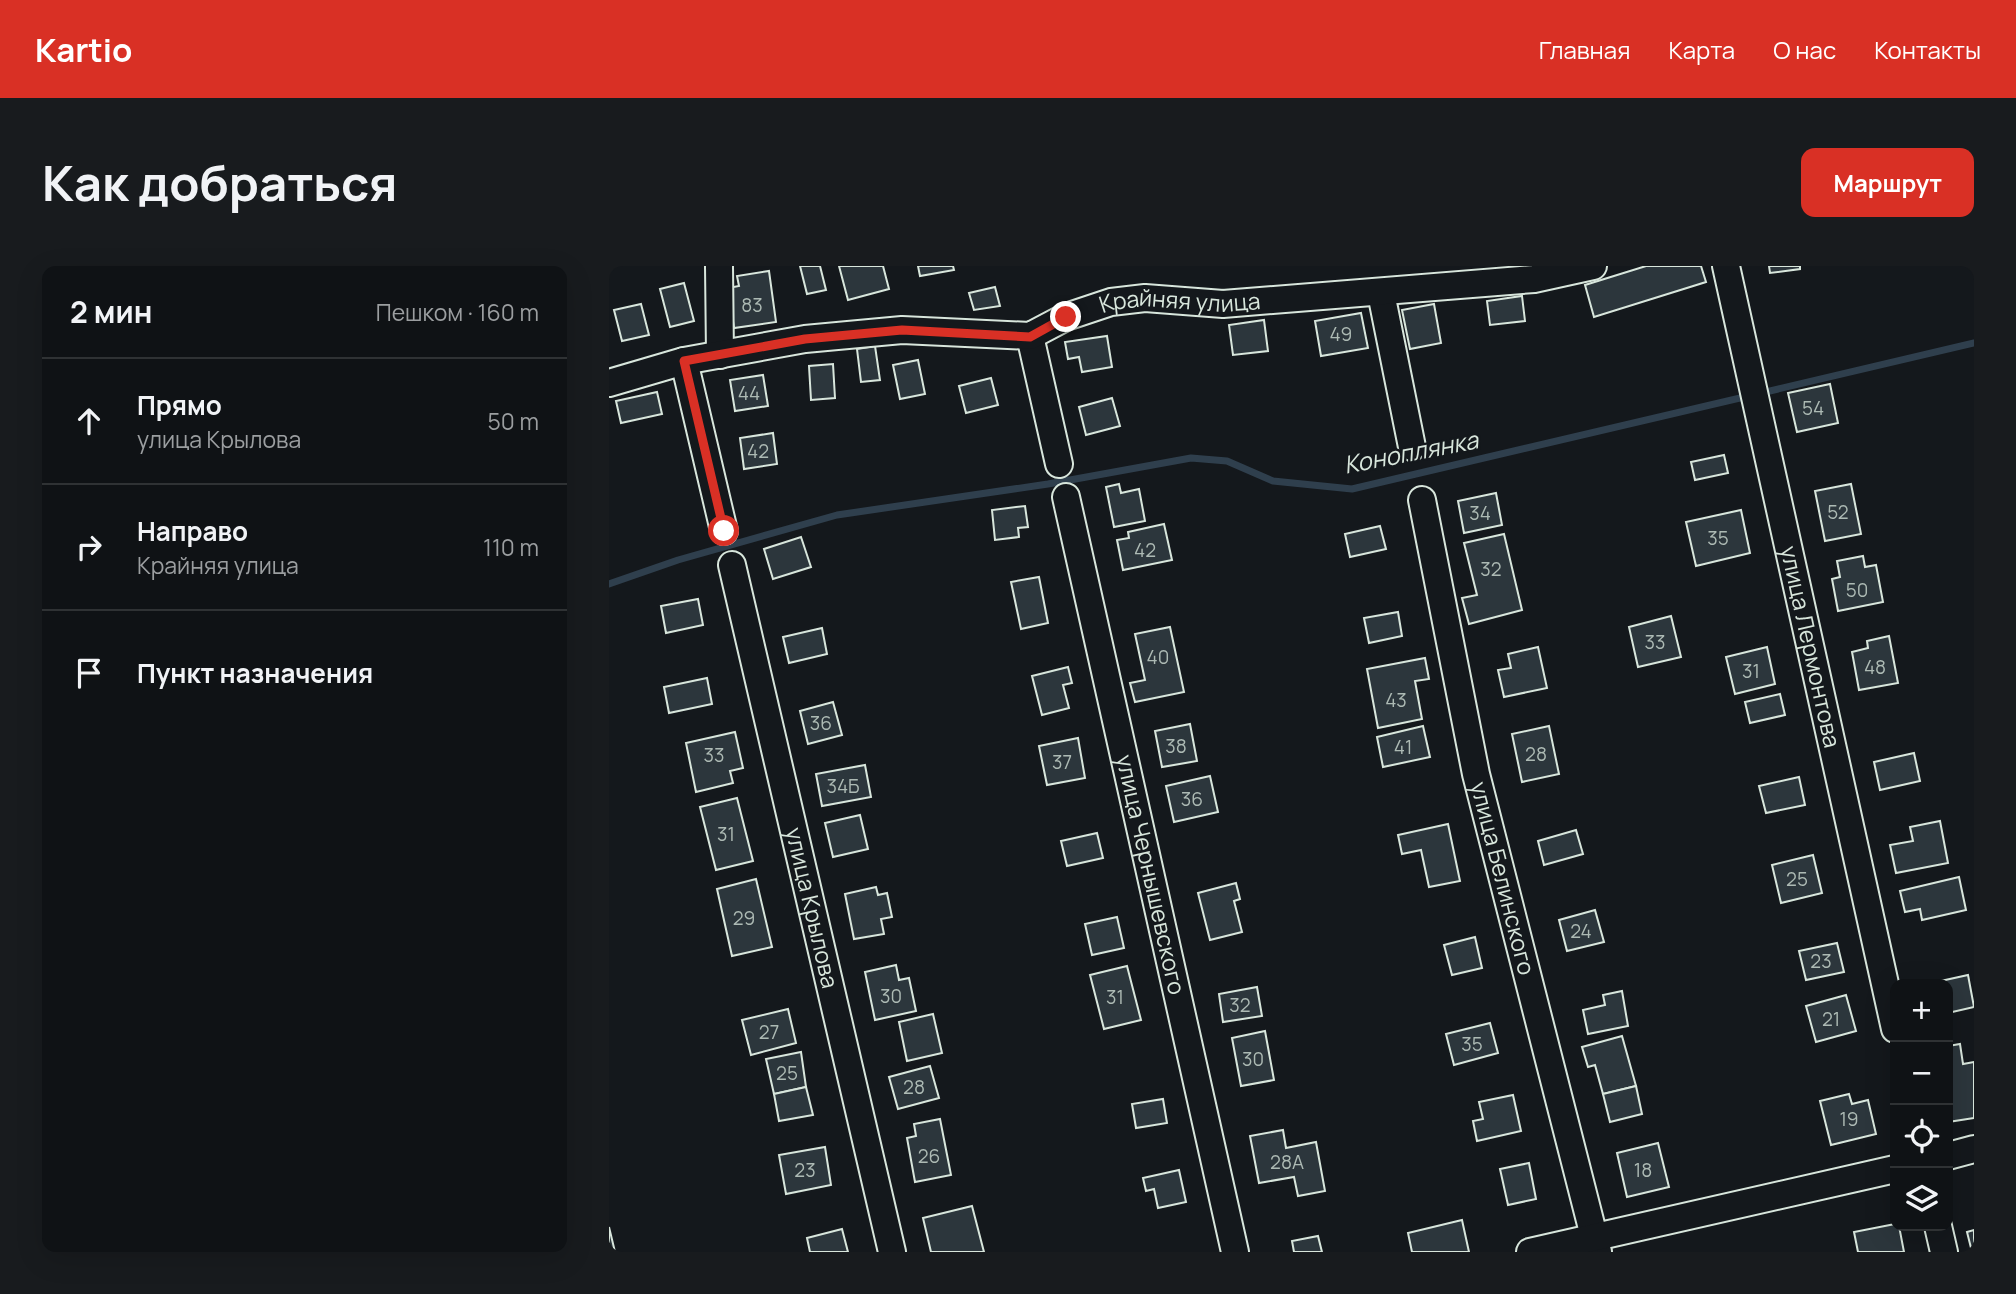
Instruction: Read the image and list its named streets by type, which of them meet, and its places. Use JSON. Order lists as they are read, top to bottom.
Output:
{
  "streets": {
    "street": [
      "Крайняя улица",
      "улица Лермонтова",
      "улица Чернышевского",
      "улица Белинского",
      "улица Крылова"
    ]
  },
  "water": ["Коноплянка"],
  "house_numbers": [
    "83",
    "49",
    "44",
    "54",
    "42",
    "52",
    "34",
    "35",
    "42",
    "32",
    "50",
    "33",
    "40",
    "48",
    "31",
    "43",
    "36",
    "38",
    "41",
    "28",
    "33",
    "37",
    "34Б",
    "36",
    "31",
    "25",
    "29",
    "24",
    "23",
    "30",
    "31",
    "32",
    "21",
    "27",
    "35",
    "30",
    "25",
    "28",
    "19",
    "26",
    "28А",
    "23",
    "18"
  ],
  "page": {
    "header": "Kartio",
    "nav": [
      "Главная",
      "Карта",
      "О нас",
      "Контакты"
    ],
    "buttons": "Маршрут",
    "title": "Как добраться",
    "heading": ["2 мин", "Пешком · 160 m"],
    "list": [
      ["Прямо", "улица Крылова", "50 m"],
      ["Направо", "Крайняя улица", "110 m"],
      "Пункт назначения"
    ],
    "map_buttons": ["+", "−"]
  }
}
